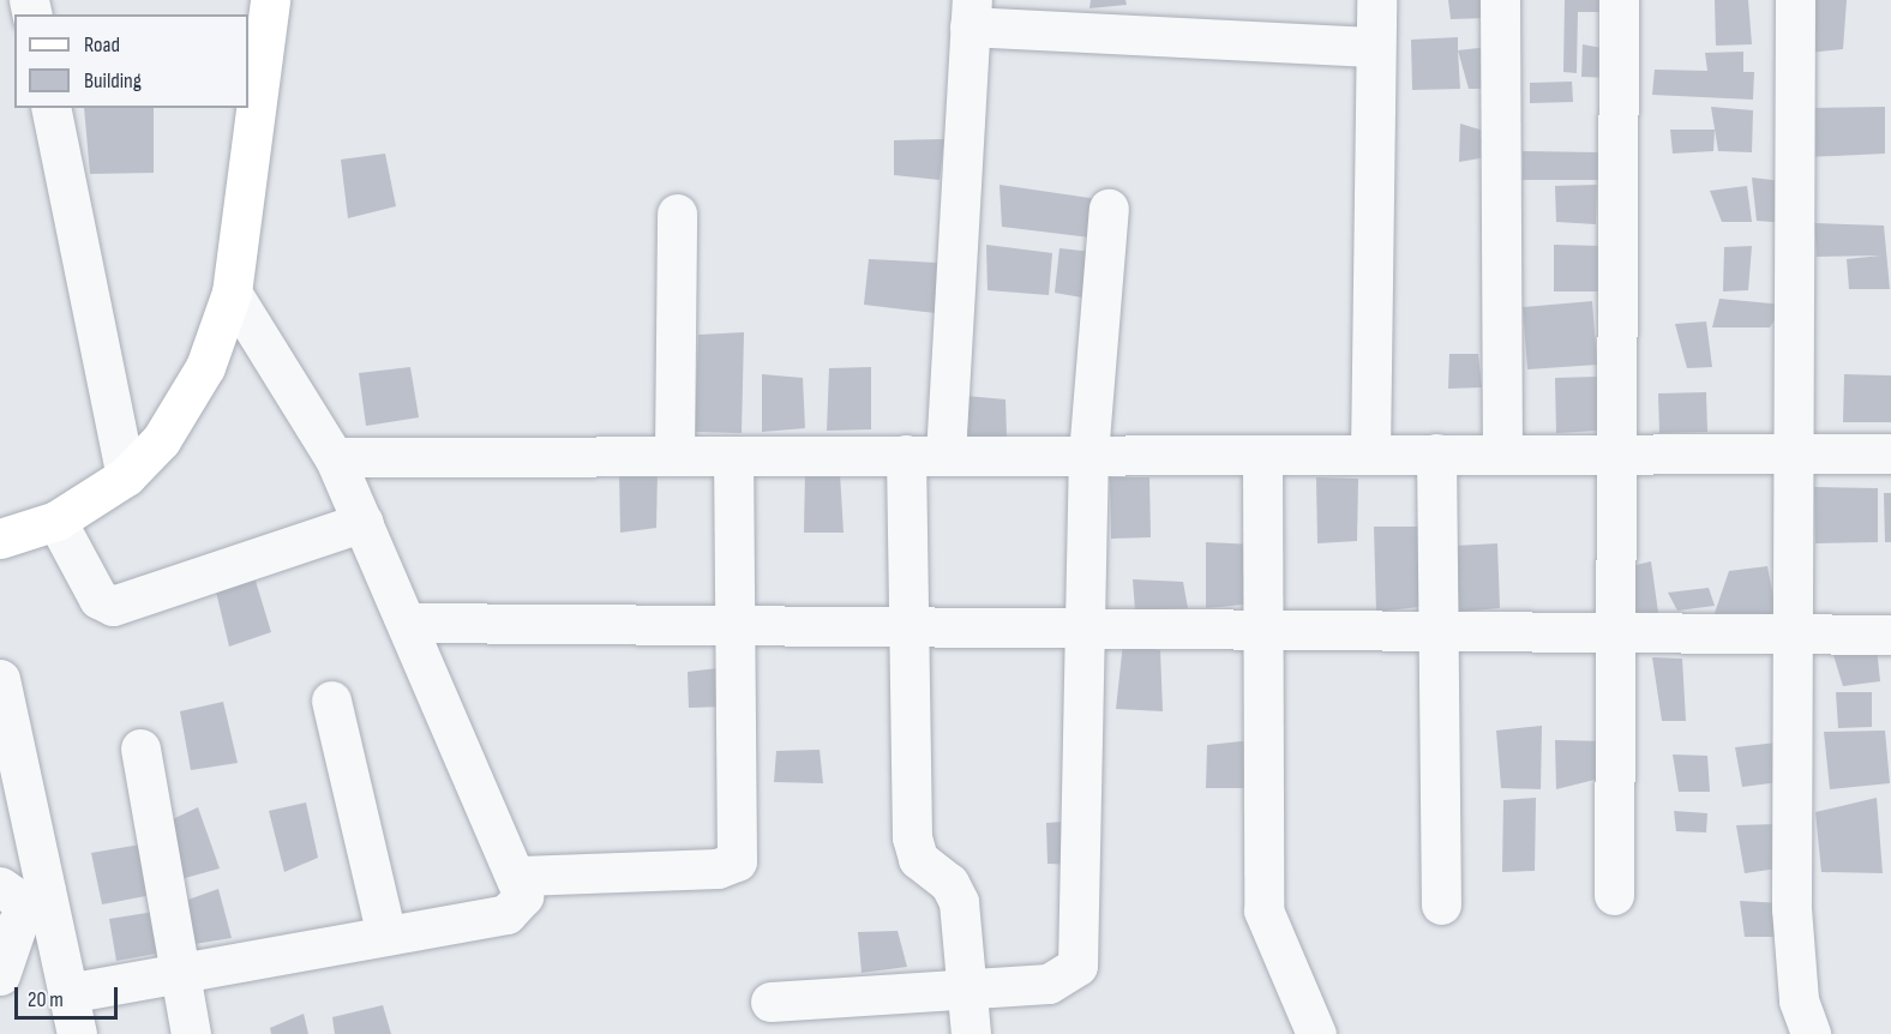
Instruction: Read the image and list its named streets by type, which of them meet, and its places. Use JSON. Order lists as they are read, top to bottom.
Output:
{
  "legend": ["Road", "Building"],
  "scale_bar": "20 m"
}
